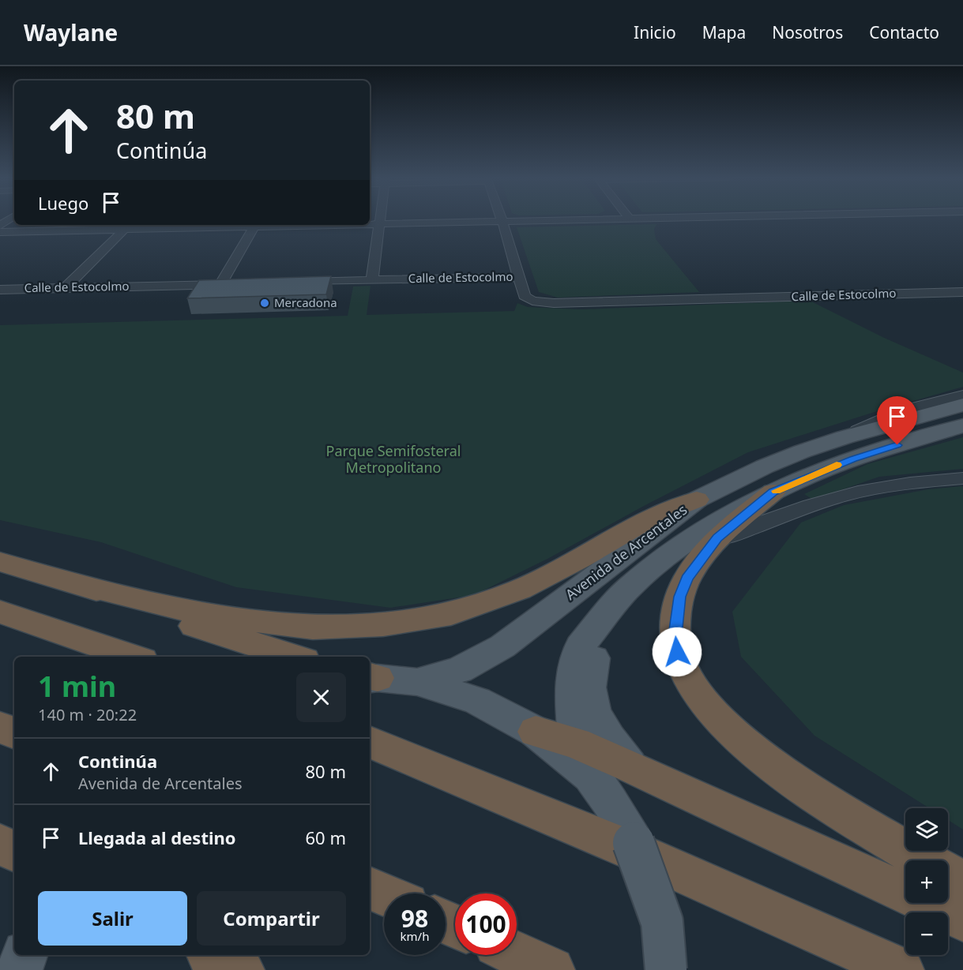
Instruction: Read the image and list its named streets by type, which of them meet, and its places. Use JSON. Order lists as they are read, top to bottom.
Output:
{
  "streets": {
    "main road": ["Avenida de Arcentales"],
    "street": ["Calle de Estocolmo"]
  },
  "parks": ["Parque Semifosteral Metropolitano"],
  "places": ["Mercadona"],
  "page": {
    "header": "Waylane",
    "nav": [
      "Inicio",
      "Mapa",
      "Nosotros",
      "Contacto"
    ],
    "turn": ["80 m", "Continúa"],
    "then": "Luego",
    "heading": ["1 min", "140 m · 20:22"],
    "list": [
      {
        "name": "Continúa",
        "note": "Avenida de Arcentales",
        "value": "80 m"
      },
      {
        "name": "Llegada al destino",
        "value": "60 m"
      }
    ],
    "map_buttons": ["+", "−"],
    "buttons": ["Salir", "Compartir"],
    "speed": "98 km/h",
    "limit": "100"
  }
}
